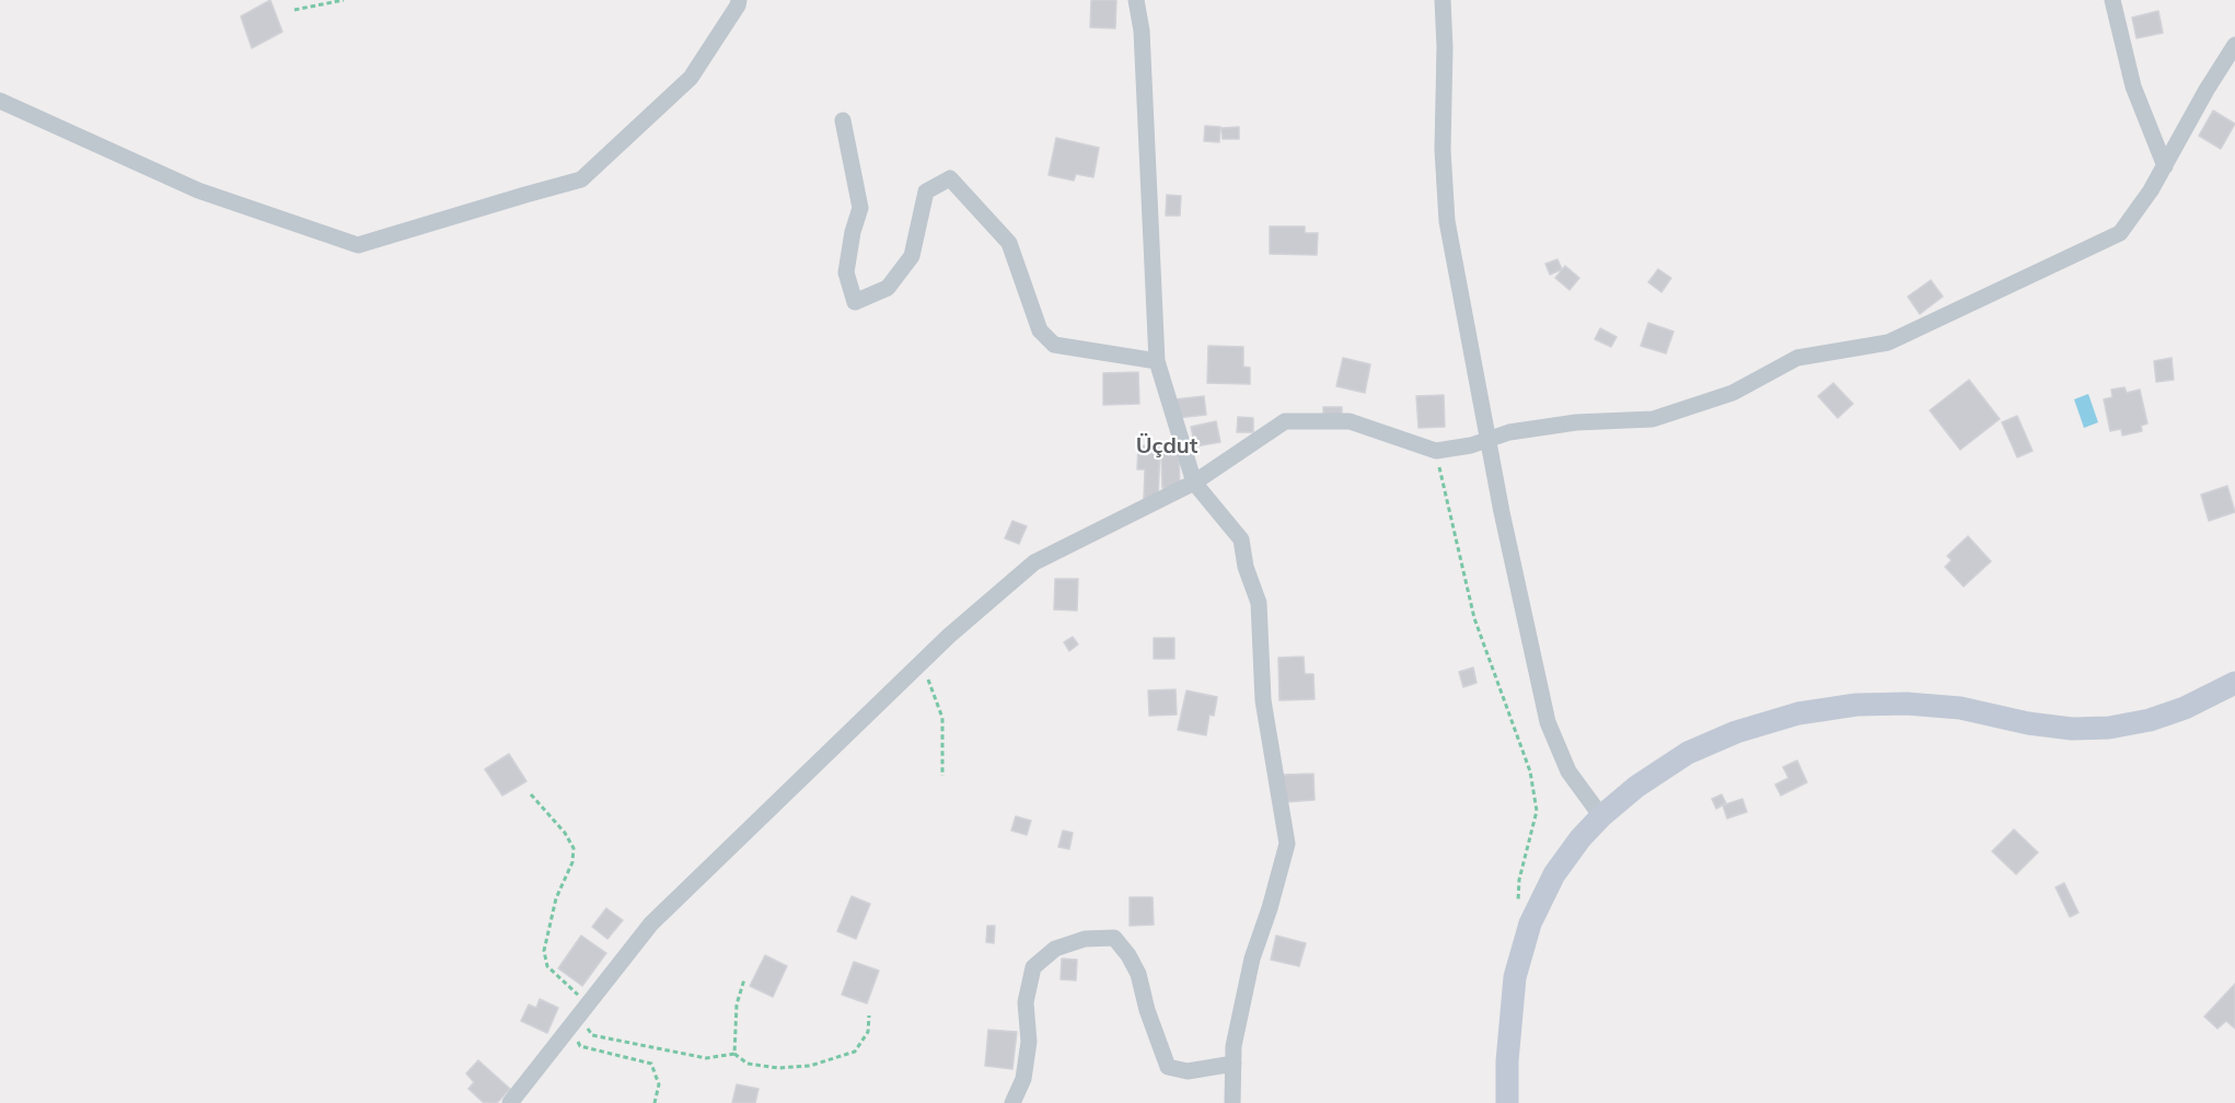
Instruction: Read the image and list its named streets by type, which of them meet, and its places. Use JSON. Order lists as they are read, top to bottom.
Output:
{
  "districts": ["Üçdut"]
}
